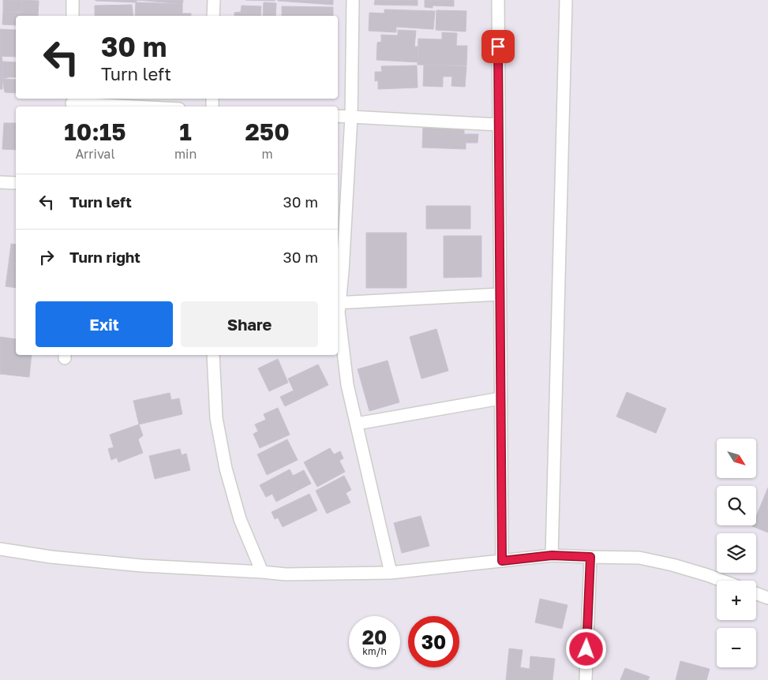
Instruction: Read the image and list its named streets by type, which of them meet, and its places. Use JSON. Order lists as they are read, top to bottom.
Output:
{
  "north": "bottom right",
  "page": {
    "turn": ["30 m", "Turn left"],
    "eta": [
      "10:15",
      "Arrival",
      "1",
      "min",
      "250",
      "m"
    ],
    "list": [
      {
        "name": "Turn left",
        "value": "30 m"
      },
      {
        "name": "Turn right",
        "value": "30 m"
      }
    ],
    "buttons": ["Exit", "Share"],
    "map_buttons": ["+", "−"],
    "speed": "20 km/h",
    "limit": "30"
  }
}
